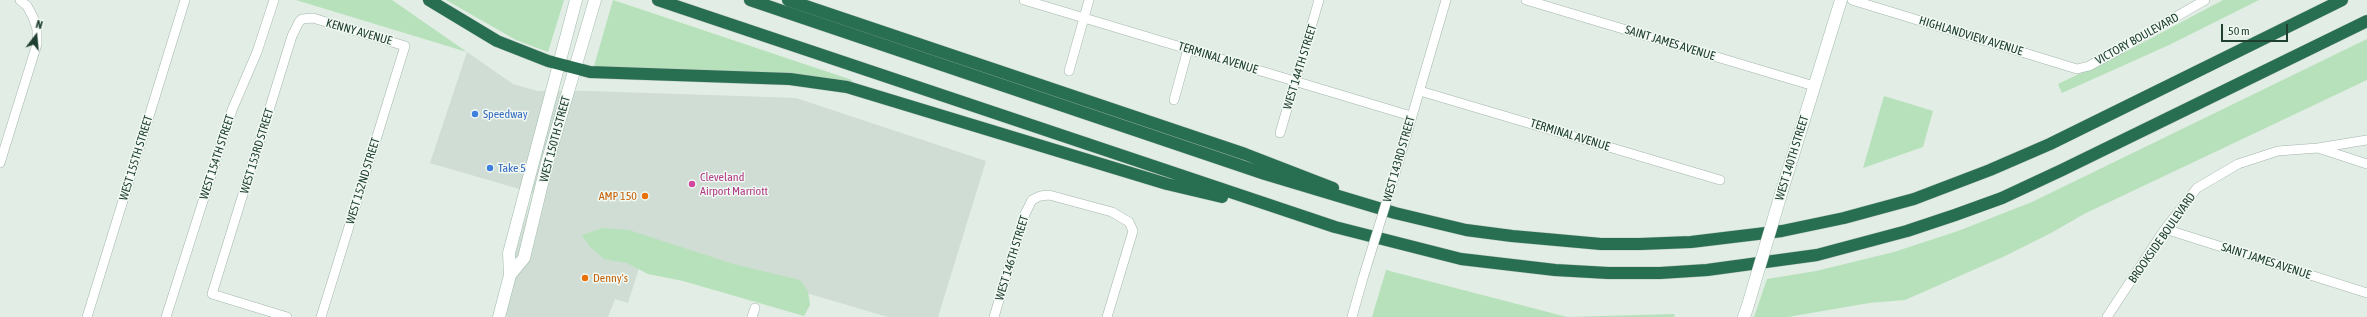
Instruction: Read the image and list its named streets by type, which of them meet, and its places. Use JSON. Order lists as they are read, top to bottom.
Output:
{
  "streets": {
    "main road": ["WEST 150TH STREET", "WEST 140TH STREET"],
    "street": [
      "KENNY AVENUE",
      "HIGHLANDVIEW AVENUE",
      "VICTORY BOULEVARD",
      "SAINT JAMES AVENUE",
      "TERMINAL AVENUE",
      "WEST 144TH STREET",
      "WEST 153RD STREET",
      "WEST 154TH STREET",
      "WEST 155TH STREET",
      "WEST 143RD STREET",
      "WEST 152ND STREET",
      "BROOKSIDE BOULEVARD",
      "WEST 146TH STREET"
    ]
  },
  "crossings": [
    ["KENNY AVENUE", "WEST 153RD STREET"],
    ["KENNY AVENUE", "WEST 152ND STREET"],
    ["HIGHLANDVIEW AVENUE", "VICTORY BOULEVARD"],
    ["SAINT JAMES AVENUE", "WEST 140TH STREET"],
    ["SAINT JAMES AVENUE", "BROOKSIDE BOULEVARD"],
    ["TERMINAL AVENUE", "WEST 144TH STREET"],
    ["TERMINAL AVENUE", "WEST 143RD STREET"]
  ],
  "places": [
    "Speedway",
    "Take 5",
    "Cleveland Airport Marriott",
    "AMP 150",
    "Denny's"
  ],
  "scale_bar": "50 m",
  "north": "top"
}
